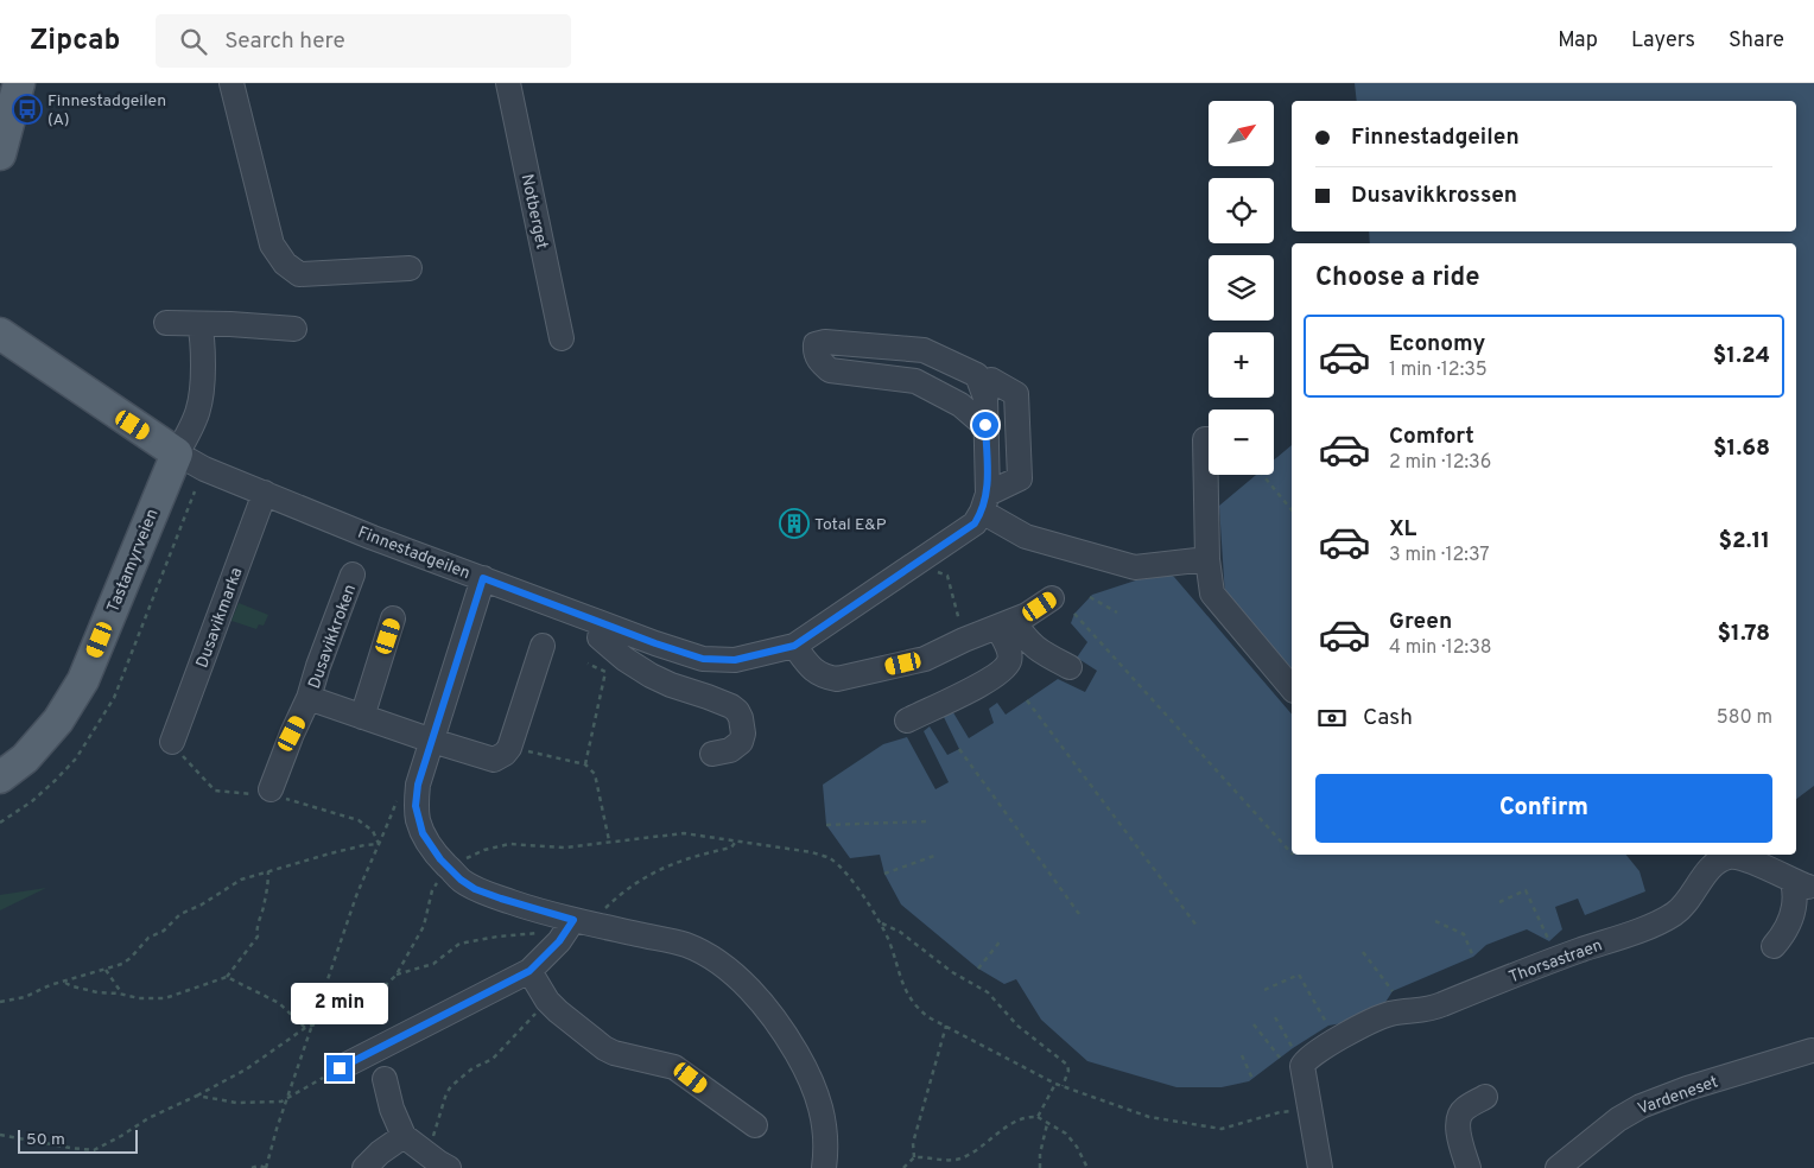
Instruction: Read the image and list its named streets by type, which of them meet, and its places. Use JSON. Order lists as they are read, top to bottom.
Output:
{
  "streets": {
    "main road": ["Tastamyrveien"],
    "street": [
      "Notberget",
      "Finnestadgeilen",
      "Dusavikmarka",
      "Dusavikkroken",
      "Thorsastraen",
      "Vardeneset"
    ]
  },
  "crossings": [
    ["Finnestadgeilen", "Tastamyrveien"],
    ["Finnestadgeilen", "Dusavikmarka"]
  ],
  "places": {
    "bus stop": ["Finnestadgeilen (A)"],
    "building": ["Total E&P"]
  },
  "scale_bar": "50 m",
  "north": "top right",
  "page": {
    "header": "Zipcab",
    "search": "Search here",
    "nav": ["Map", "Layers", "Share"],
    "map_buttons": ["+", "−"],
    "banner": ["Finnestadgeilen", "Dusavikkrossen"],
    "heading": "Choose a ride",
    "list": [
      {
        "name": "Economy",
        "note": "1 min · 12:35",
        "value": "$1.24"
      },
      {
        "name": "Comfort",
        "note": "2 min · 12:36",
        "value": "$1.68"
      },
      {
        "name": "XL",
        "note": "3 min · 12:37",
        "value": "$2.11"
      },
      {
        "name": "Green",
        "note": "4 min · 12:38",
        "value": "$1.78"
      }
    ],
    "pay": ["Cash", "580 m"],
    "buttons": "Confirm",
    "bubble": "2 min",
    "scale": "50 m"
  }
}
